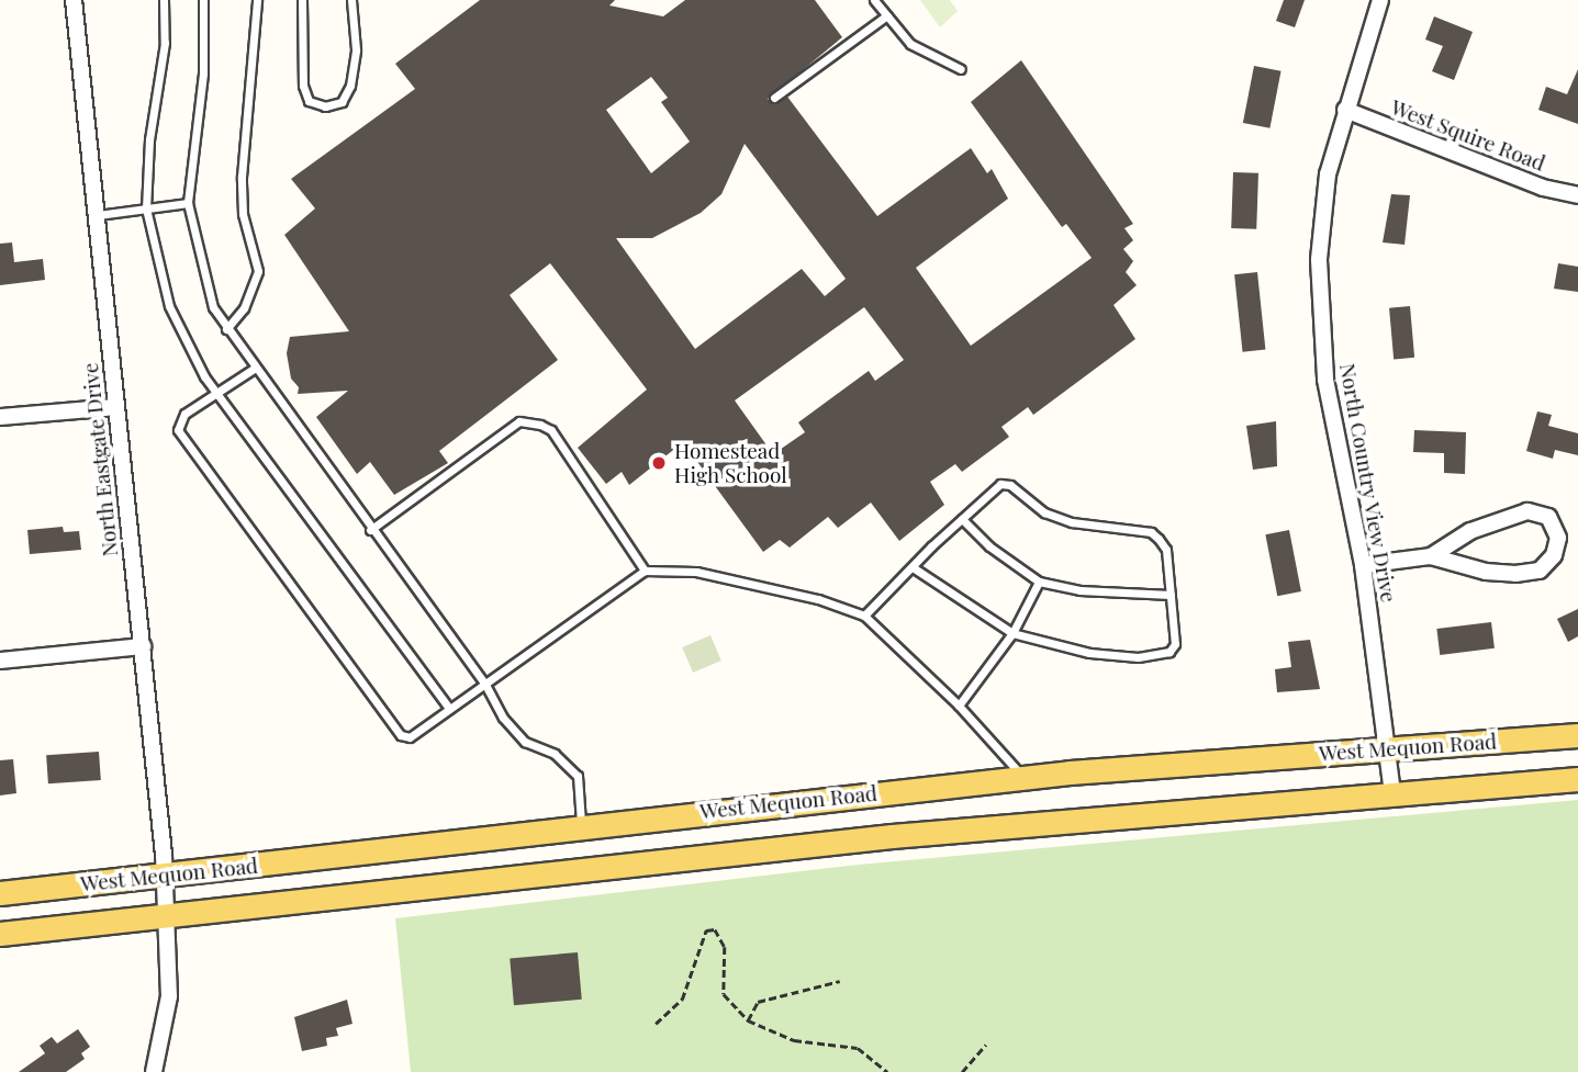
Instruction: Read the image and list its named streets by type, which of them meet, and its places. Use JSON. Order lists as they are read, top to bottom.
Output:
{
  "streets": {
    "main road": ["West Mequon Road"],
    "street": ["West Squire Road", "North Eastgate Drive", "North Country View Drive"]
  },
  "crossings": [
    ["West Squire Road", "North Country View Drive"],
    ["North Eastgate Drive", "West Mequon Road"],
    ["North Country View Drive", "West Mequon Road"]
  ],
  "places": ["Homestead High School"]
}
